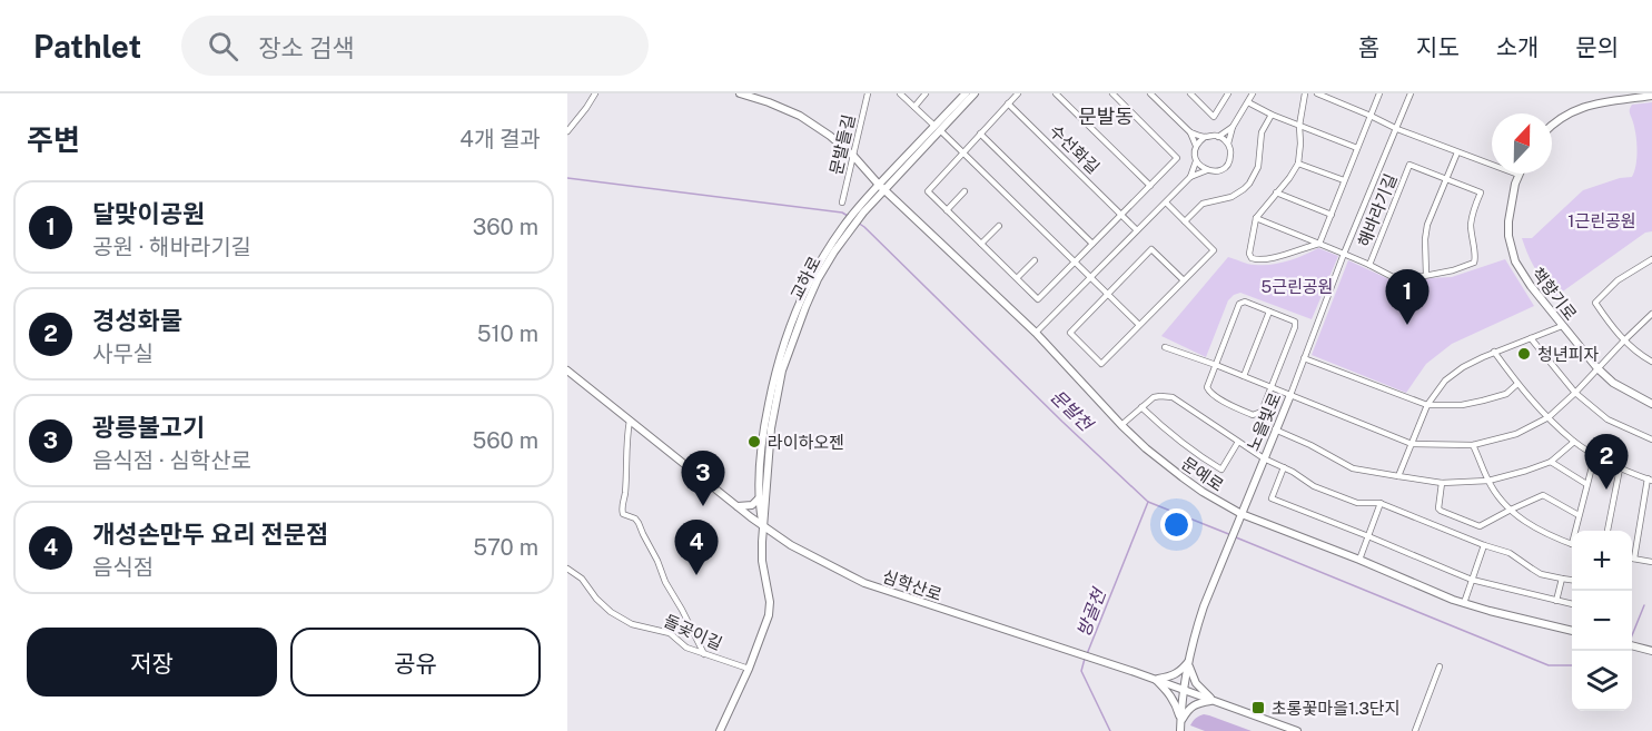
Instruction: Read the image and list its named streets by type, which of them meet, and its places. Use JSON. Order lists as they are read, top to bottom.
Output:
{
  "streets": {
    "street": [
      "문발들길",
      "수선화길",
      "해바라기길",
      "교하로",
      "책향기로",
      "노을빛로",
      "문예로",
      "심학산로",
      "돌곶이길"
    ]
  },
  "crossings": [
    ["해바라기길", "노을빛로"],
    ["교하로", "문예로"],
    ["교하로", "심학산로"],
    ["교하로", "돌곶이길"],
    ["노을빛로", "문예로"],
    ["노을빛로", "심학산로"]
  ],
  "districts": ["문발동"],
  "water": ["문발천", "방골천"],
  "parks": ["1근린공원", "5근린공원"],
  "places": {
    "other": ["청년피자", "라이하오젠"],
    "transit": ["초롱꽃마을1.3단지"]
  },
  "north": "top",
  "page": {
    "header": "Pathlet",
    "search": "장소 검색",
    "nav": [
      "홈",
      "지도",
      "소개",
      "문의"
    ],
    "heading": ["주변", "4개 결과"],
    "list": [
      {
        "mark": "1",
        "name": "달맞이공원",
        "note": "공원 · 해바라기길",
        "value": "360 m"
      },
      {
        "mark": "2",
        "name": "경성화물",
        "note": "사무실",
        "value": "510 m"
      },
      {
        "mark": "3",
        "name": "광릉불고기",
        "note": "음식점 · 심학산로",
        "value": "560 m"
      },
      {
        "mark": "4",
        "name": "개성손만두 요리 전문점",
        "note": "음식점",
        "value": "570 m"
      }
    ],
    "pins": [
      "1",
      "2",
      "3",
      "4"
    ],
    "map_buttons": ["+", "−"],
    "buttons": ["저장", "공유"]
  }
}
